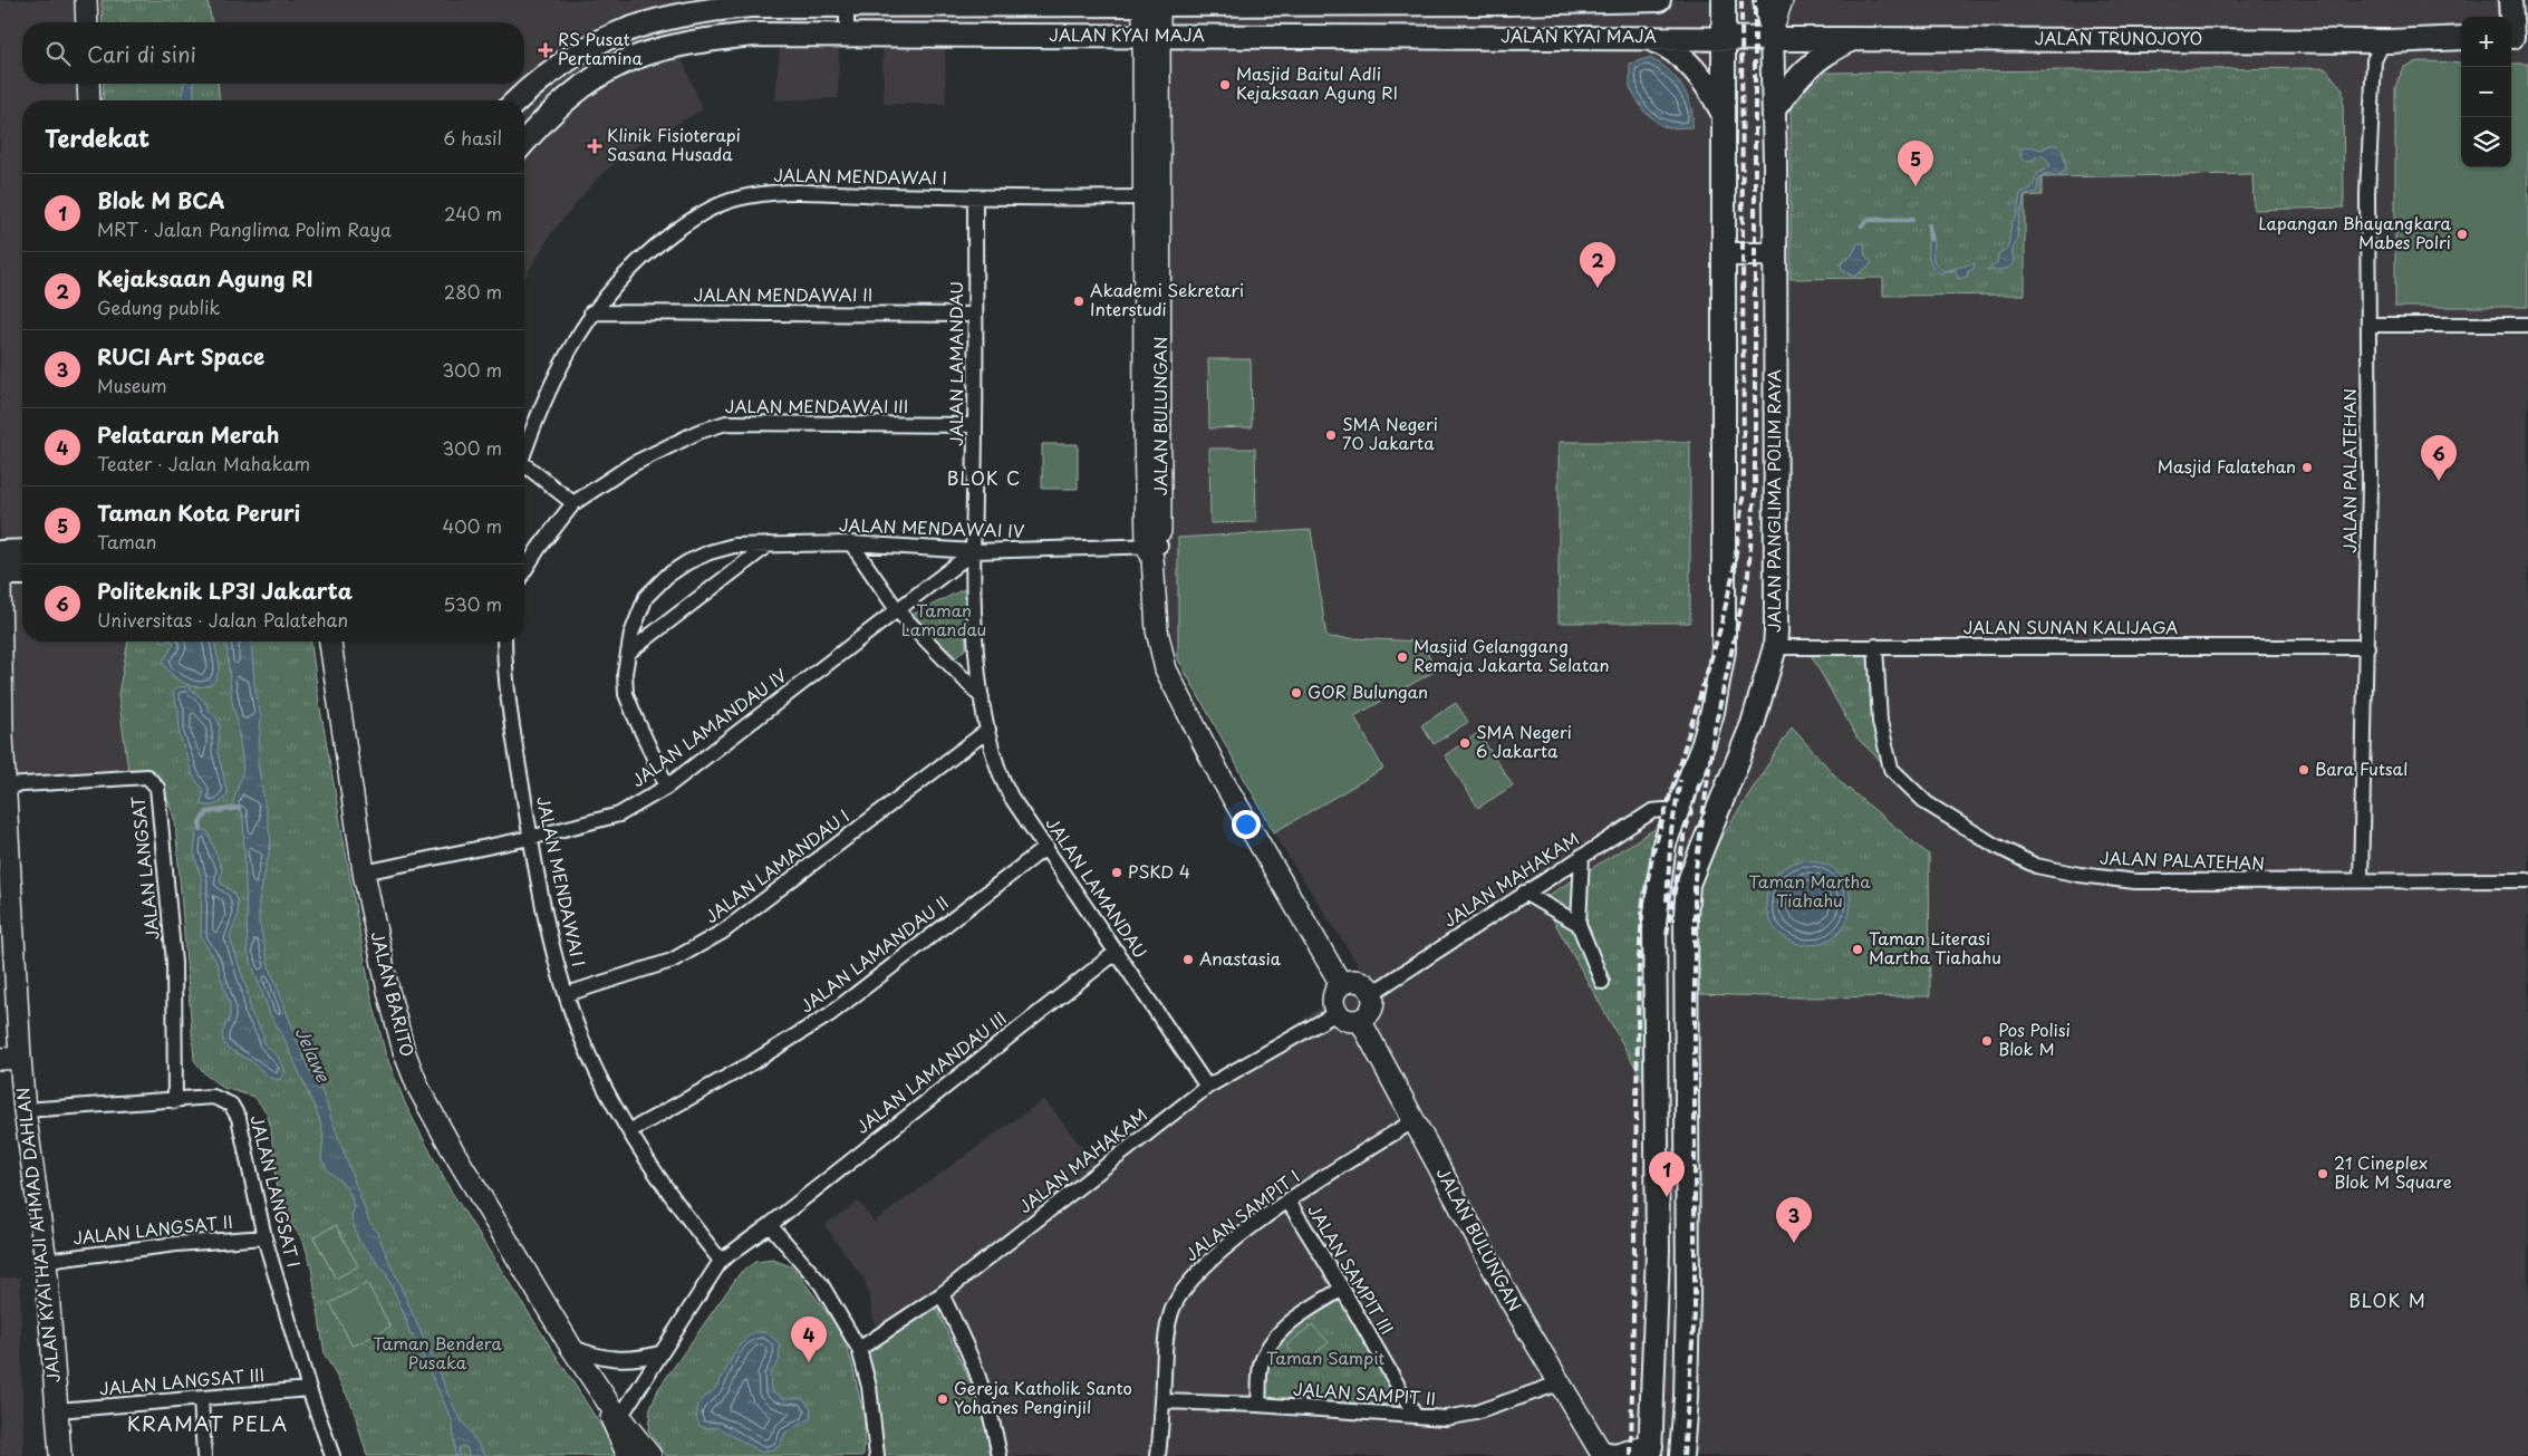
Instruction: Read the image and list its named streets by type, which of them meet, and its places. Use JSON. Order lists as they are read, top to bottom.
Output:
{
  "streets": {
    "main road": ["JALAN KYAI MAJA", "JALAN TRUNOJOYO", "JALAN PANGLIMA POLIM RAYA"],
    "street": [
      "JALAN MENDAWAI I",
      "JALAN MENDAWAI II",
      "JALAN LAMANDAU",
      "JALAN MENDAWAI III",
      "JALAN BULUNGAN",
      "JALAN PALATEHAN",
      "JALAN MENDAWAI IV",
      "JALAN SUNAN KALIJAGA",
      "JALAN LAMANDAU IV",
      "JALAN LAMANDAU I",
      "JALAN LANGSAT",
      "JALAN MAHAKAM",
      "JALAN LAMANDAU II",
      "JALAN BARITO",
      "JALAN LAMANDAU III",
      "JALAN LANGSAT I",
      "JALAN SAMPIT I",
      "JALAN LANGSAT II",
      "JALAN KYAI HAJI AHMAD DAHLAN",
      "JALAN SAMPIT III",
      "JALAN LANGSAT III",
      "JALAN SAMPIT II"
    ]
  },
  "crossings": [
    ["JALAN KYAI MAJA", "JALAN TRUNOJOYO"],
    ["JALAN KYAI MAJA", "JALAN BULUNGAN"],
    ["JALAN KYAI MAJA", "JALAN PANGLIMA POLIM RAYA"],
    ["JALAN TRUNOJOYO", "JALAN PANGLIMA POLIM RAYA"],
    ["JALAN MENDAWAI I", "JALAN MENDAWAI II"],
    ["JALAN MENDAWAI I", "JALAN LAMANDAU"],
    ["JALAN MENDAWAI I", "JALAN BULUNGAN"],
    ["JALAN MENDAWAI I", "JALAN LAMANDAU IV"],
    ["JALAN MENDAWAI I", "JALAN LAMANDAU I"],
    ["JALAN MENDAWAI I", "JALAN LAMANDAU II"],
    ["JALAN MENDAWAI II", "JALAN LAMANDAU"],
    ["JALAN LAMANDAU", "JALAN MENDAWAI III"],
    ["JALAN LAMANDAU", "JALAN MENDAWAI IV"],
    ["JALAN LAMANDAU", "JALAN LAMANDAU IV"],
    ["JALAN LAMANDAU", "JALAN LAMANDAU I"],
    ["JALAN LAMANDAU", "JALAN MAHAKAM"],
    ["JALAN LAMANDAU", "JALAN LAMANDAU II"],
    ["JALAN LAMANDAU", "JALAN LAMANDAU III"],
    ["JALAN BULUNGAN", "JALAN MENDAWAI IV"],
    ["JALAN BULUNGAN", "JALAN MAHAKAM"],
    ["JALAN BULUNGAN", "JALAN SAMPIT I"],
    ["JALAN BULUNGAN", "JALAN SAMPIT II"],
    ["JALAN PALATEHAN", "JALAN SUNAN KALIJAGA"],
    ["JALAN PANGLIMA POLIM RAYA", "JALAN SUNAN KALIJAGA"],
    ["JALAN MENDAWAI IV", "JALAN LAMANDAU IV"],
    ["JALAN LAMANDAU IV", "JALAN BARITO"],
    ["JALAN LANGSAT", "JALAN LANGSAT I"],
    ["JALAN LANGSAT", "JALAN KYAI HAJI AHMAD DAHLAN"],
    ["JALAN LANGSAT I", "JALAN LANGSAT II"],
    ["JALAN LANGSAT I", "JALAN KYAI HAJI AHMAD DAHLAN"],
    ["JALAN LANGSAT I", "JALAN LANGSAT III"],
    ["JALAN SAMPIT I", "JALAN SAMPIT III"],
    ["JALAN SAMPIT I", "JALAN SAMPIT II"],
    ["JALAN LANGSAT II", "JALAN KYAI HAJI AHMAD DAHLAN"],
    ["JALAN KYAI HAJI AHMAD DAHLAN", "JALAN LANGSAT III"],
    ["JALAN SAMPIT III", "JALAN SAMPIT II"]
  ],
  "districts": ["BLOK C", "BLOK M", "KRAMAT PELA"],
  "water": ["Jelawe"],
  "parks": [
    "Taman Lamandau",
    "Taman Martha Tiahahu",
    "Taman Bendera Pusaka",
    "Taman Sampit"
  ],
  "places": {
    "health": ["RS Pusat Pertamina", "Klinik Fisioterapi Sasana Husada"],
    "other": [
      "Masjid Baitul Adli Kejaksaan Agung RI",
      "Lapangan Bhayangkara Mabes Polri",
      "Akademi Sekretari Interstudi",
      "SMA Negeri 70 Jakarta",
      "Masjid Falatehan",
      "Masjid Gelanggang Remaja Jakarta Selatan",
      "GOR Bulungan",
      "SMA Negeri 6 Jakarta",
      "Bara Futsal",
      "PSKD 4",
      "Taman Literasi Martha Tiahahu",
      "Anastasia",
      "Pos Polisi Blok M",
      "21 Cineplex Blok M Square",
      "Gereja Katholik Santo Yohanes Penginjil"
    ]
  },
  "page": {
    "map_buttons": ["+", "−"],
    "search": "Cari di sini",
    "heading": ["Terdekat", "6 hasil"],
    "pins": [
      "5",
      "2",
      "6",
      "1",
      "3",
      "4"
    ],
    "list": [
      {
        "mark": "1",
        "name": "Blok M BCA",
        "note": "MRT · Jalan Panglima Polim Raya",
        "value": "240 m"
      },
      {
        "mark": "2",
        "name": "Kejaksaan Agung RI",
        "note": "Gedung publik",
        "value": "280 m"
      },
      {
        "mark": "3",
        "name": "RUCI Art Space",
        "note": "Museum",
        "value": "300 m"
      },
      {
        "mark": "4",
        "name": "Pelataran Merah",
        "note": "Teater · Jalan Mahakam",
        "value": "300 m"
      },
      {
        "mark": "5",
        "name": "Taman Kota Peruri",
        "note": "Taman",
        "value": "400 m"
      },
      {
        "mark": "6",
        "name": "Politeknik LP3I Jakarta",
        "note": "Universitas · Jalan Palatehan",
        "value": "530 m"
      }
    ]
  }
}
